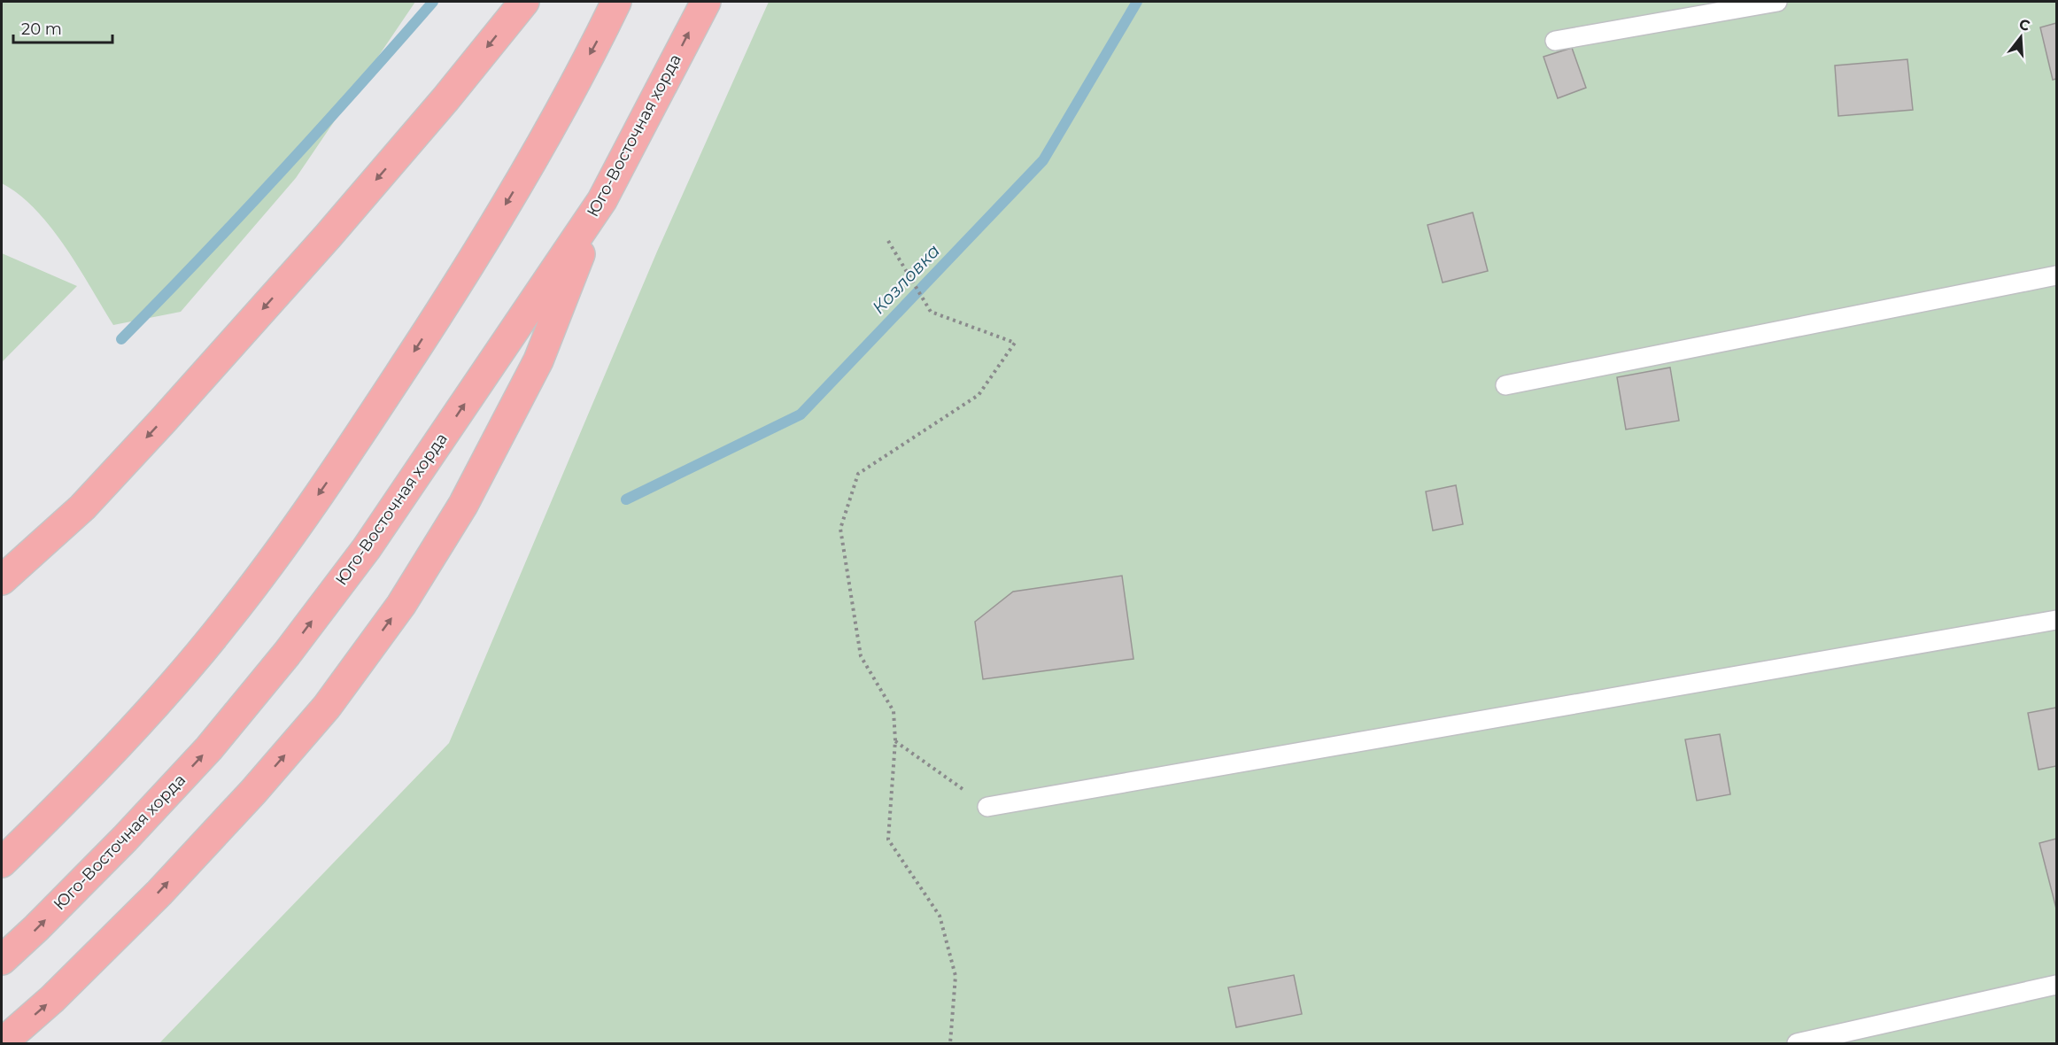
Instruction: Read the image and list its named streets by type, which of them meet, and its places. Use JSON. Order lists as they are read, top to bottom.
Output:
{
  "streets": {
    "main road": ["Юго-Восточная хорда"]
  },
  "water": ["Козловка"],
  "scale_bar": "20 m",
  "north": "top"
}
